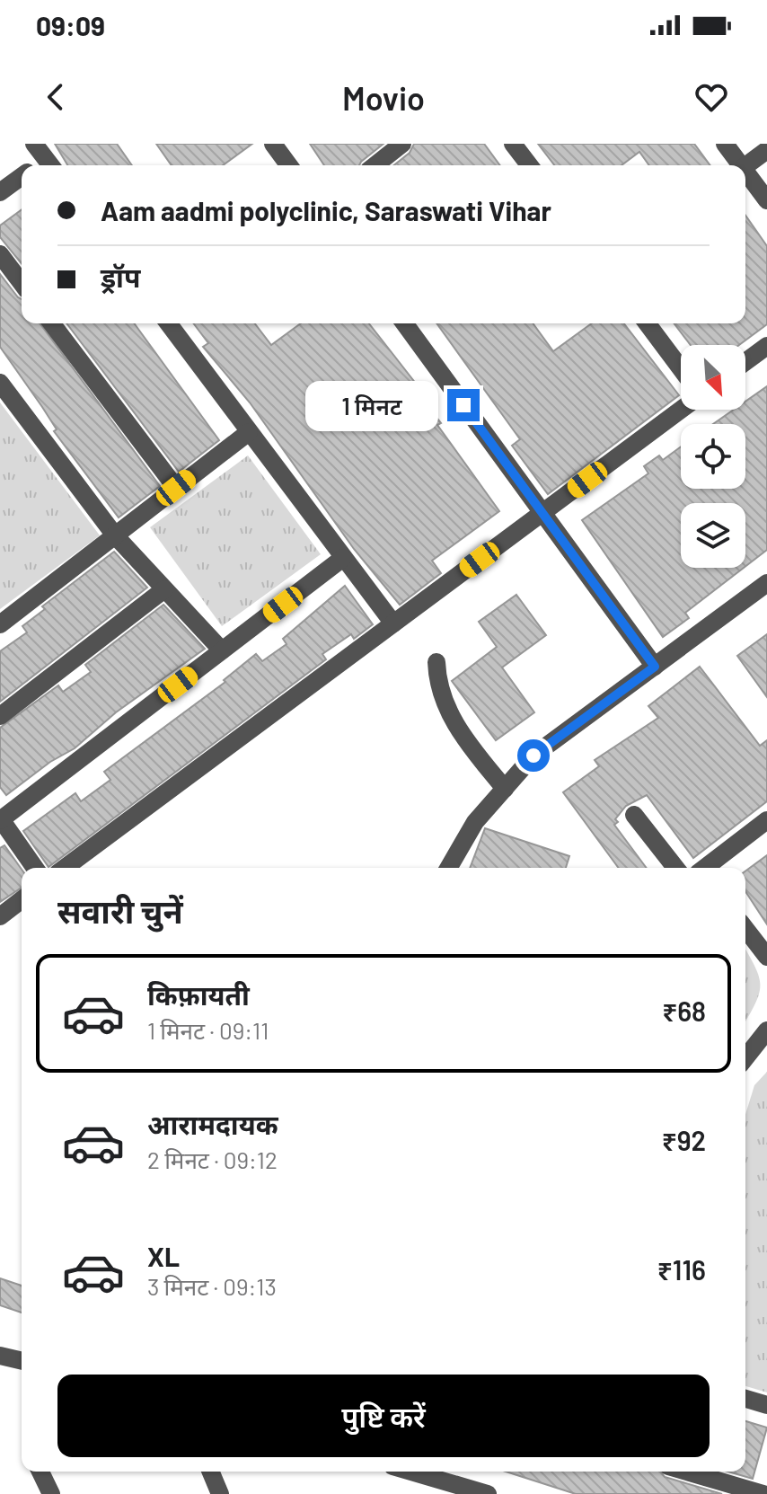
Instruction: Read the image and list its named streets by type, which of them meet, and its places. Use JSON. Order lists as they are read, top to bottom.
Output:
{
  "north": "bottom right",
  "page": {
    "status": "09:09",
    "header": "Movio",
    "banner": ["Aam aadmi polyclinic, Saraswati Vihar", "ड्रॉप"],
    "bubble": "1 मिनट",
    "heading": "सवारी चुनें",
    "list": [
      {
        "name": "किफ़ायती",
        "note": "1 मिनट · 09:11",
        "value": "₹68"
      },
      {
        "name": "आरामदायक",
        "note": "2 मिनट · 09:12",
        "value": "₹92"
      },
      {
        "name": "XL",
        "note": "3 मिनट · 09:13",
        "value": "₹116"
      }
    ],
    "buttons": "पुष्टि करें"
  }
}
